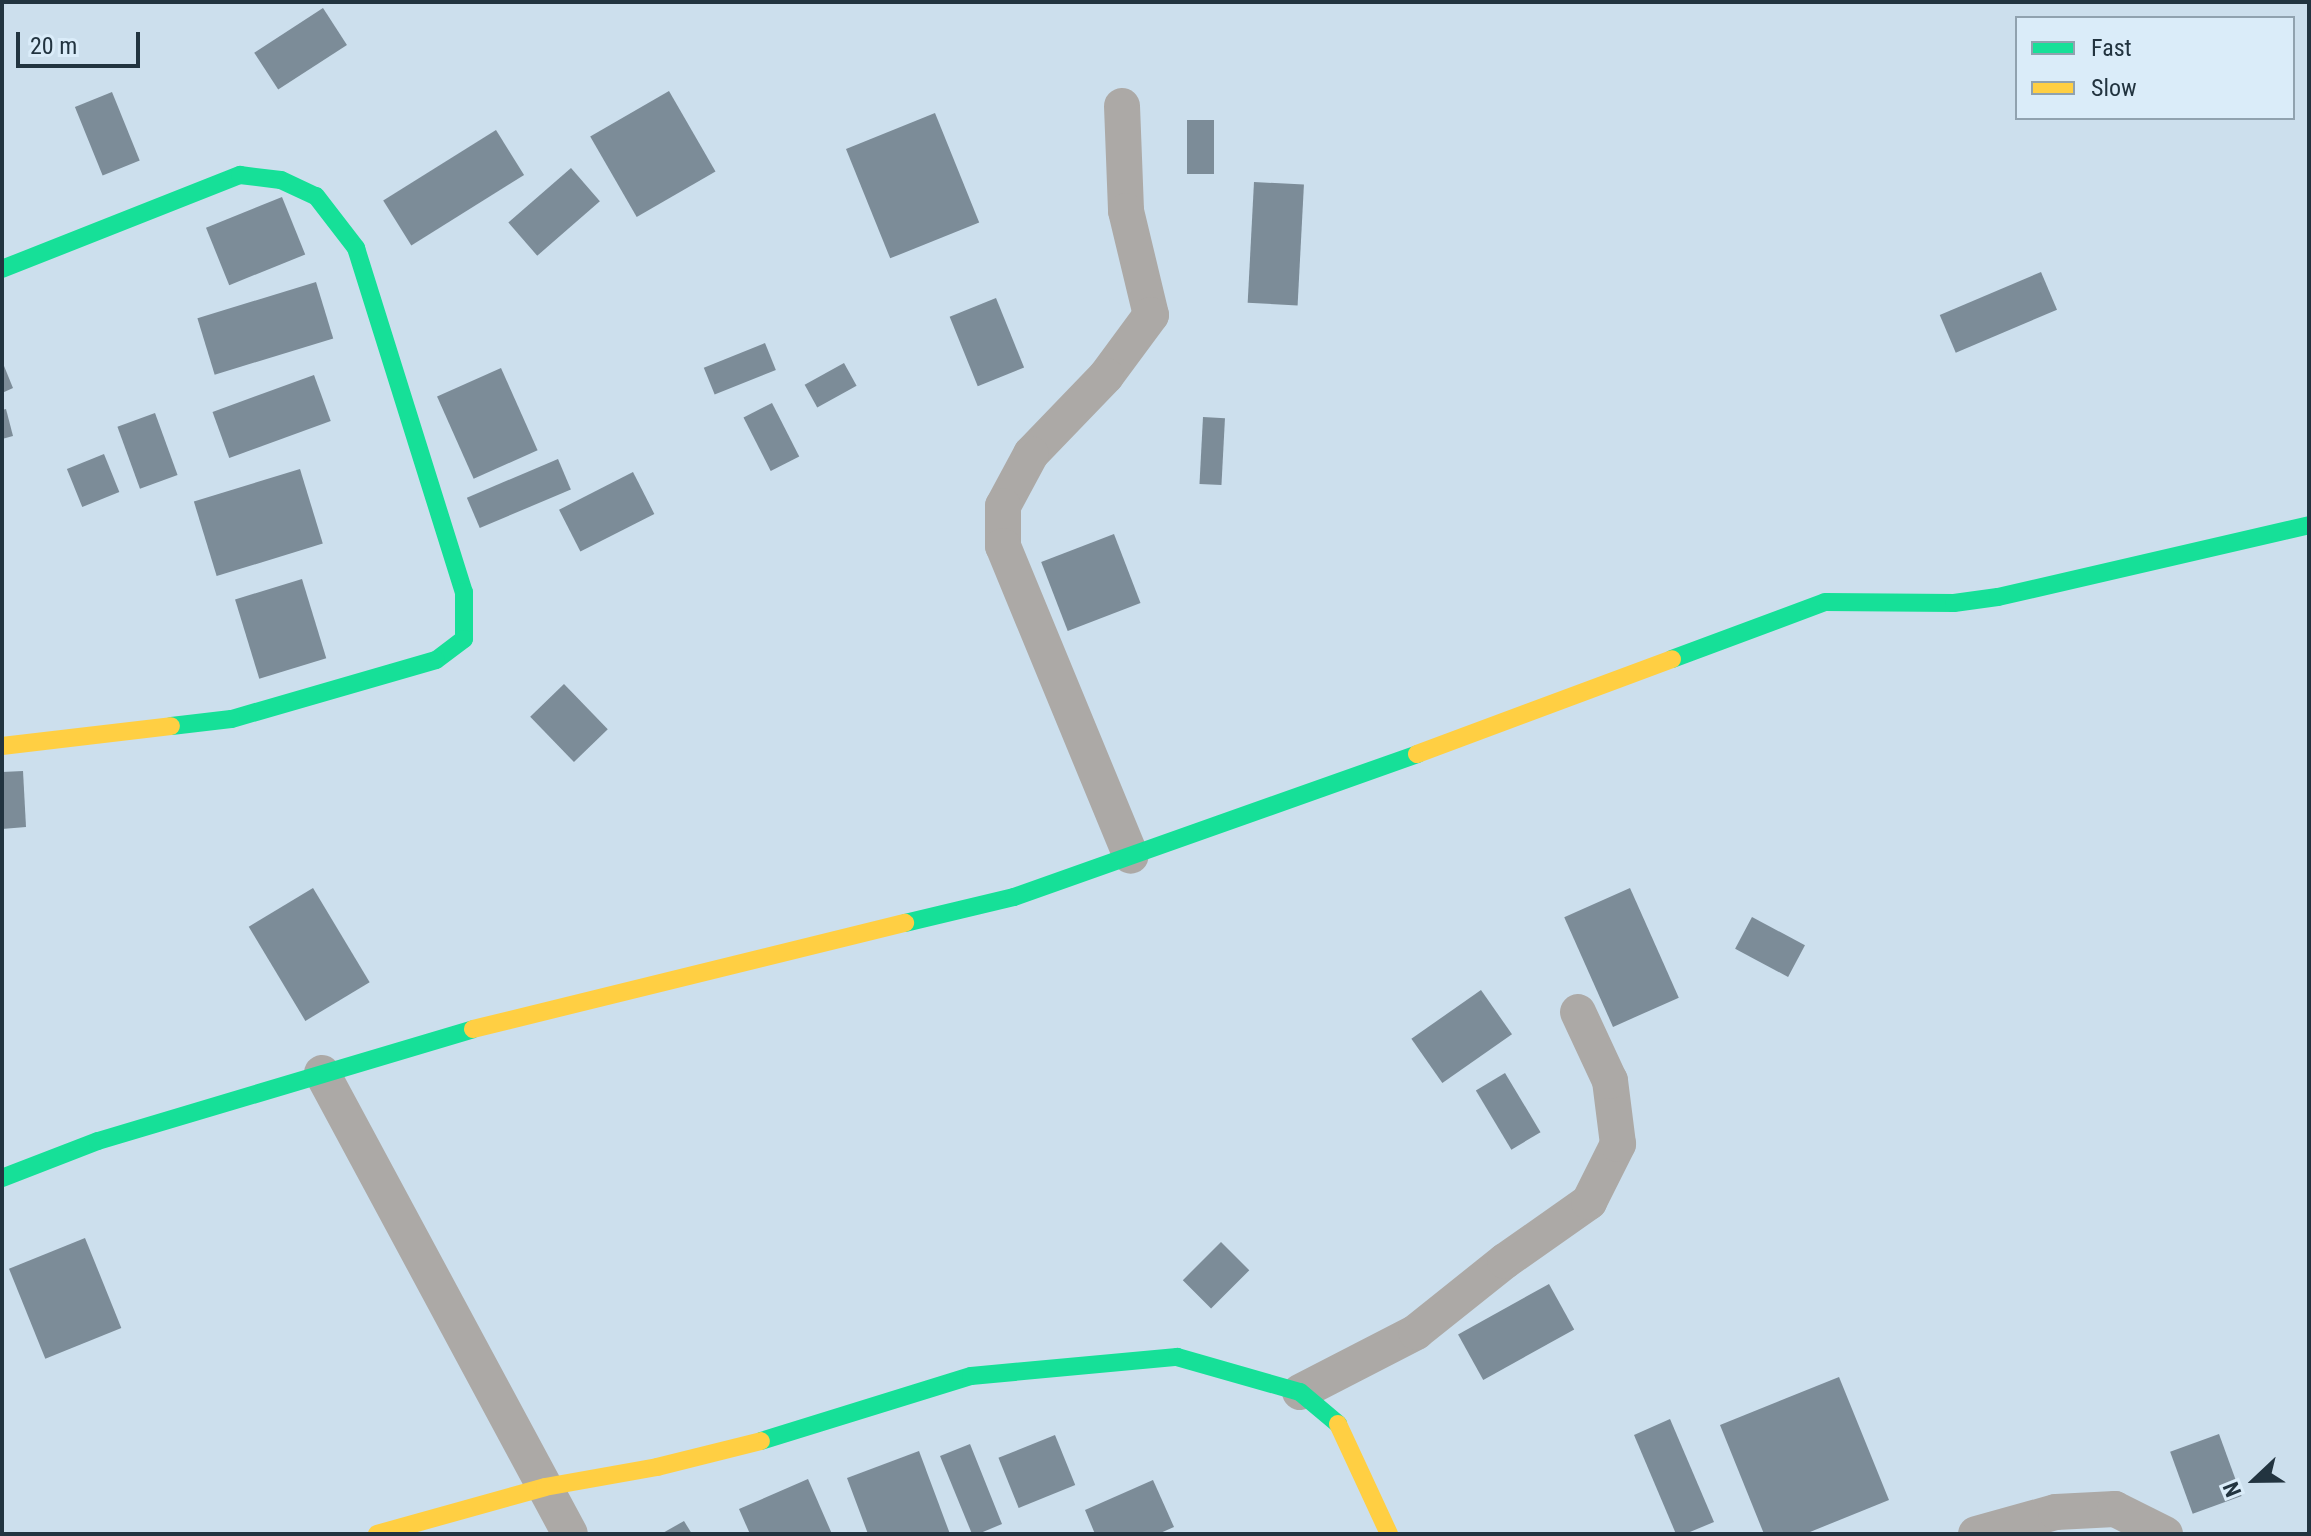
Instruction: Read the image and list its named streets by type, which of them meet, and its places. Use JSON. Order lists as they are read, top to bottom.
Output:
{
  "legend": ["Fast", "Slow"],
  "scale_bar": "20 m",
  "north": "left"
}
